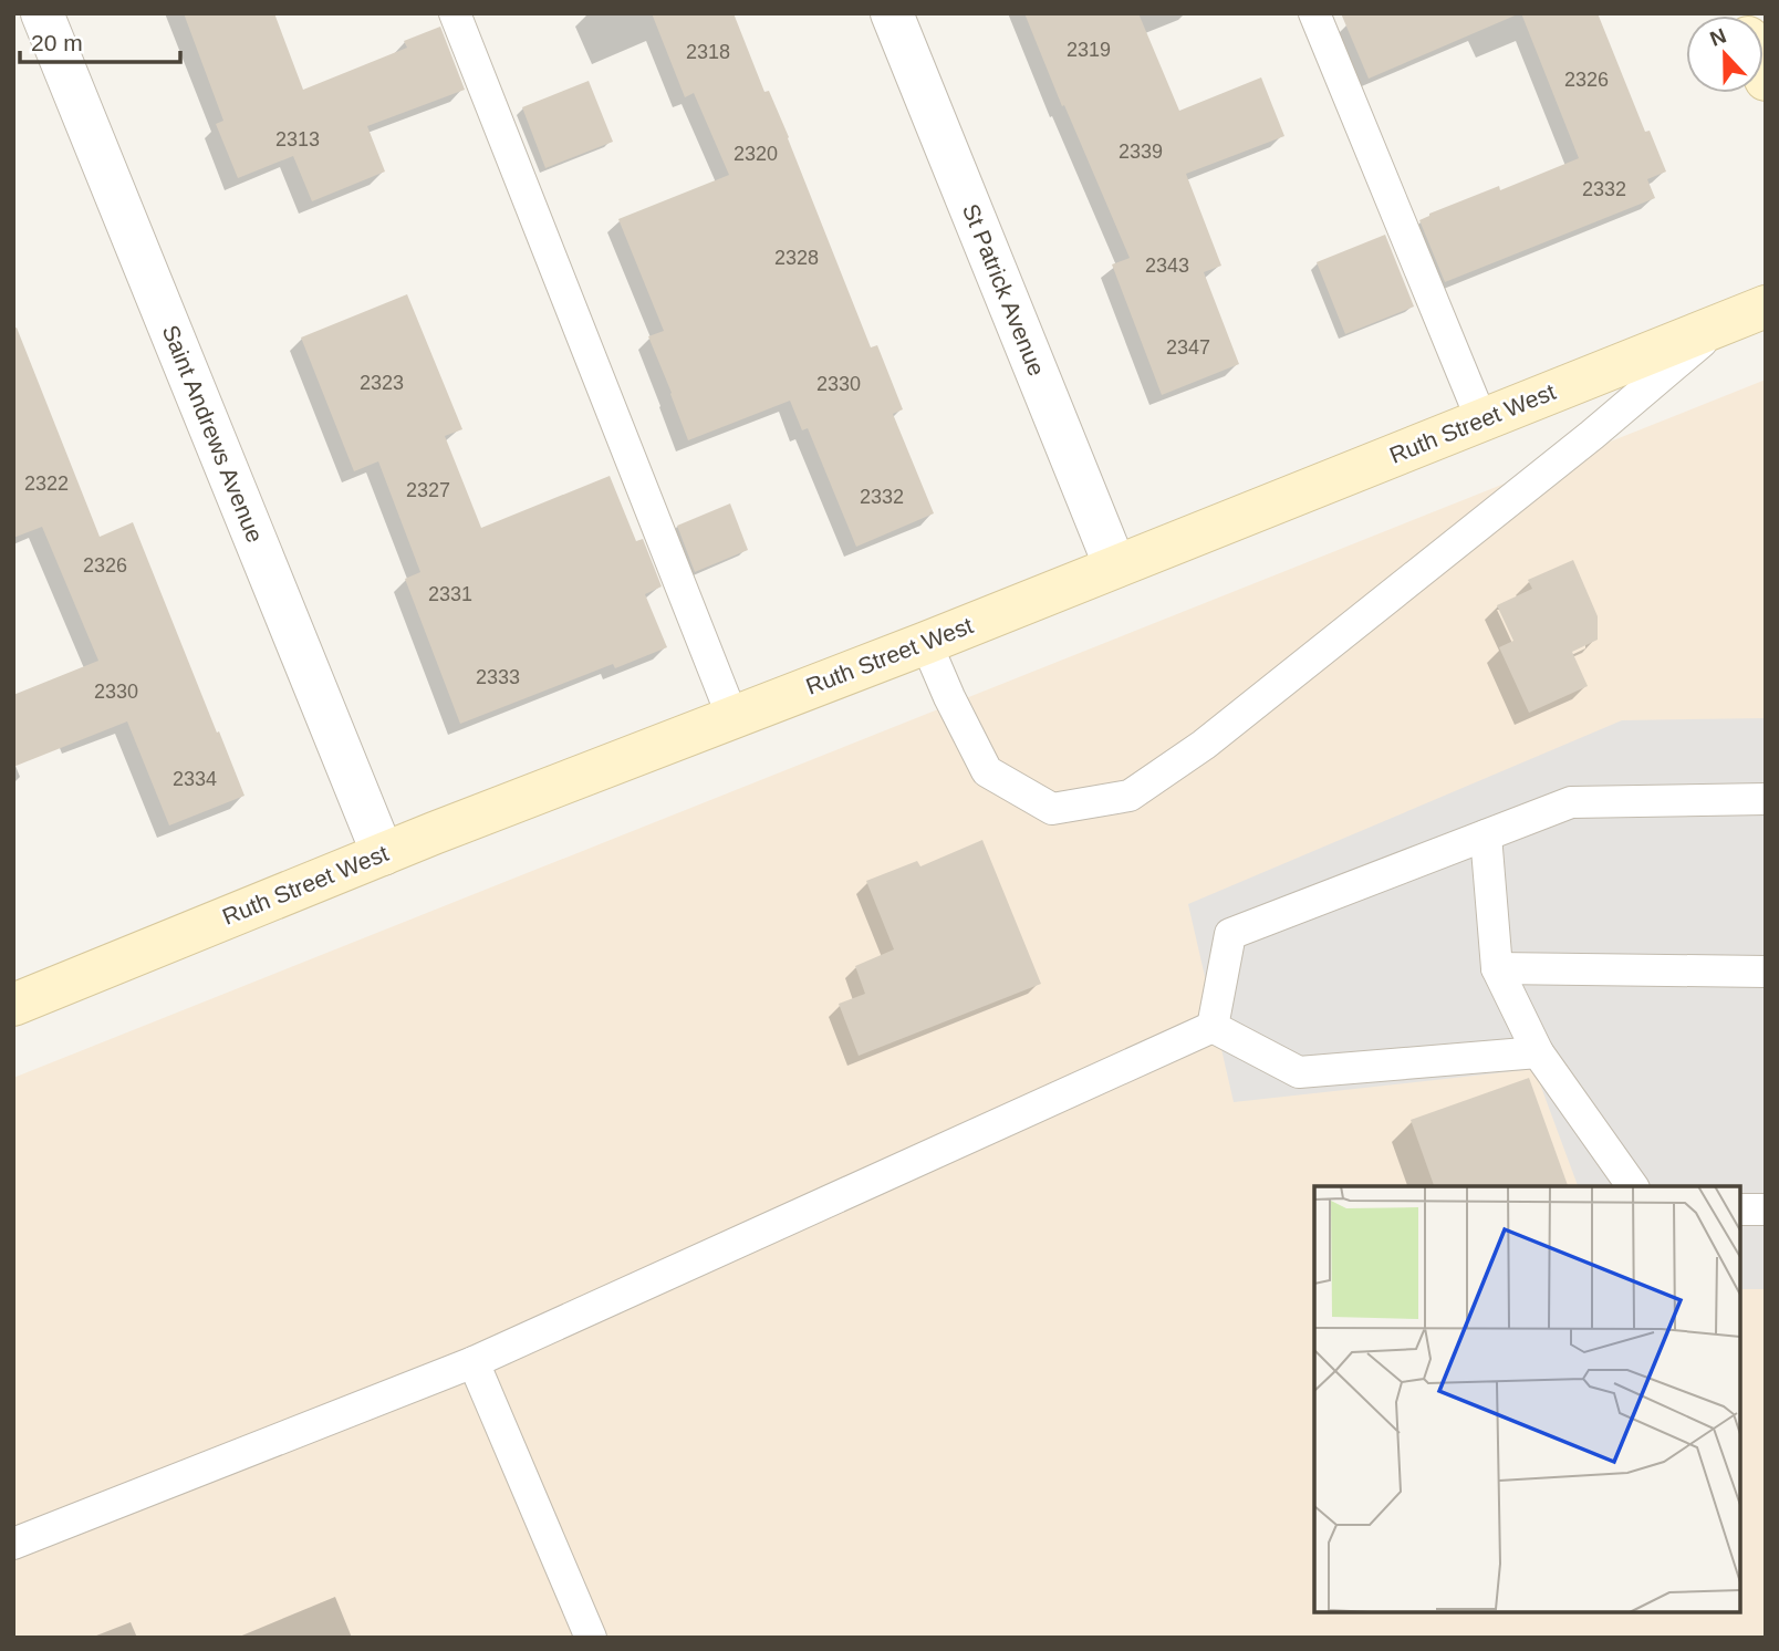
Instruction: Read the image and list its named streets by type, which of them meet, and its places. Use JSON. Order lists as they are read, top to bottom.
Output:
{
  "streets": {
    "street": ["St Patrick Avenue", "Ruth Street West", "Saint Andrews Avenue"]
  },
  "crossings": [
    ["St Patrick Avenue", "Ruth Street West"],
    ["Ruth Street West", "Saint Andrews Avenue"]
  ],
  "house_numbers": [
    "2319",
    "2318",
    "2326",
    "2313",
    "2339",
    "2320",
    "2332",
    "2328",
    "2343",
    "2347",
    "2323",
    "2330",
    "2322",
    "2327",
    "2332",
    "2326",
    "2331",
    "2333",
    "2330",
    "2334"
  ],
  "scale_bar": "20 m",
  "north": "top"
}
